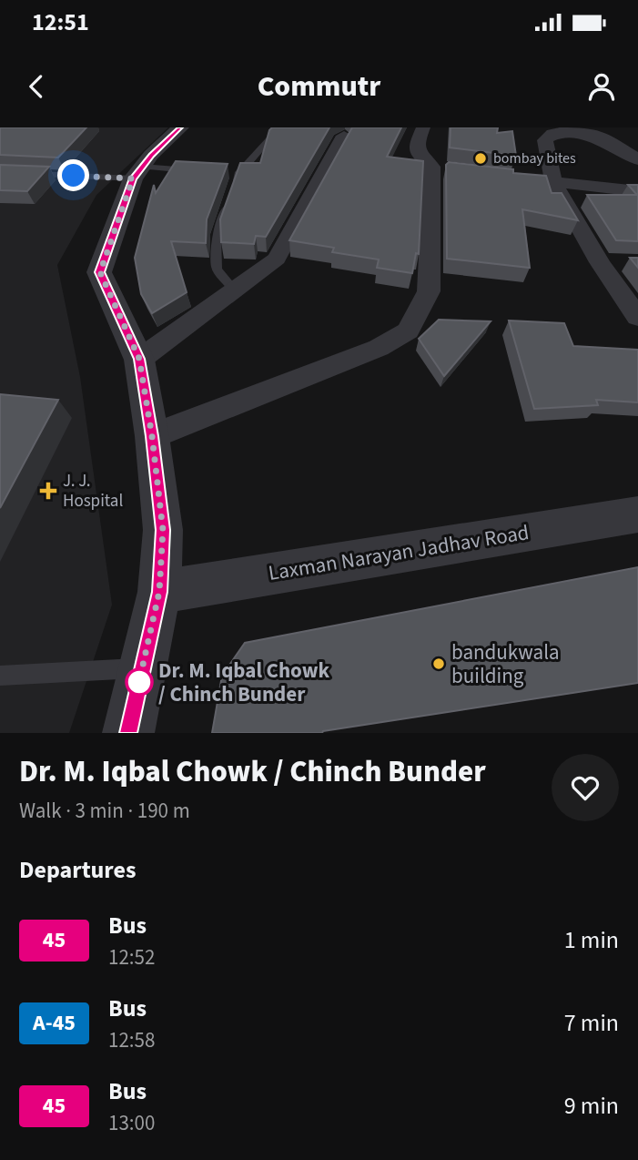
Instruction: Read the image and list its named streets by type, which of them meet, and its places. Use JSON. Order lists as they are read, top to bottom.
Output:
{
  "streets": {
    "street": ["Laxman Narayan Jadhav Road"]
  },
  "places": {
    "other": ["bombay bites", "bandukwala building", "Dr. M. Iqbal Chowk / Chinch Bunder"],
    "health": ["J. J. Hospital"]
  },
  "lines": ["bus line 45"],
  "page": {
    "status": "12:51",
    "header": "Commutr",
    "heading": [
      ["Dr. M. Iqbal Chowk / Chinch Bunder", "Walk · 3 min · 190 m"],
      "Departures"
    ],
    "list": [
      {
        "mark": "45",
        "name": "Bus",
        "note": "12:52",
        "value": "1 min"
      },
      {
        "mark": "A-45",
        "name": "Bus",
        "note": "12:58",
        "value": "7 min"
      },
      {
        "mark": "45",
        "name": "Bus",
        "note": "13:00",
        "value": "9 min"
      }
    ]
  }
}
